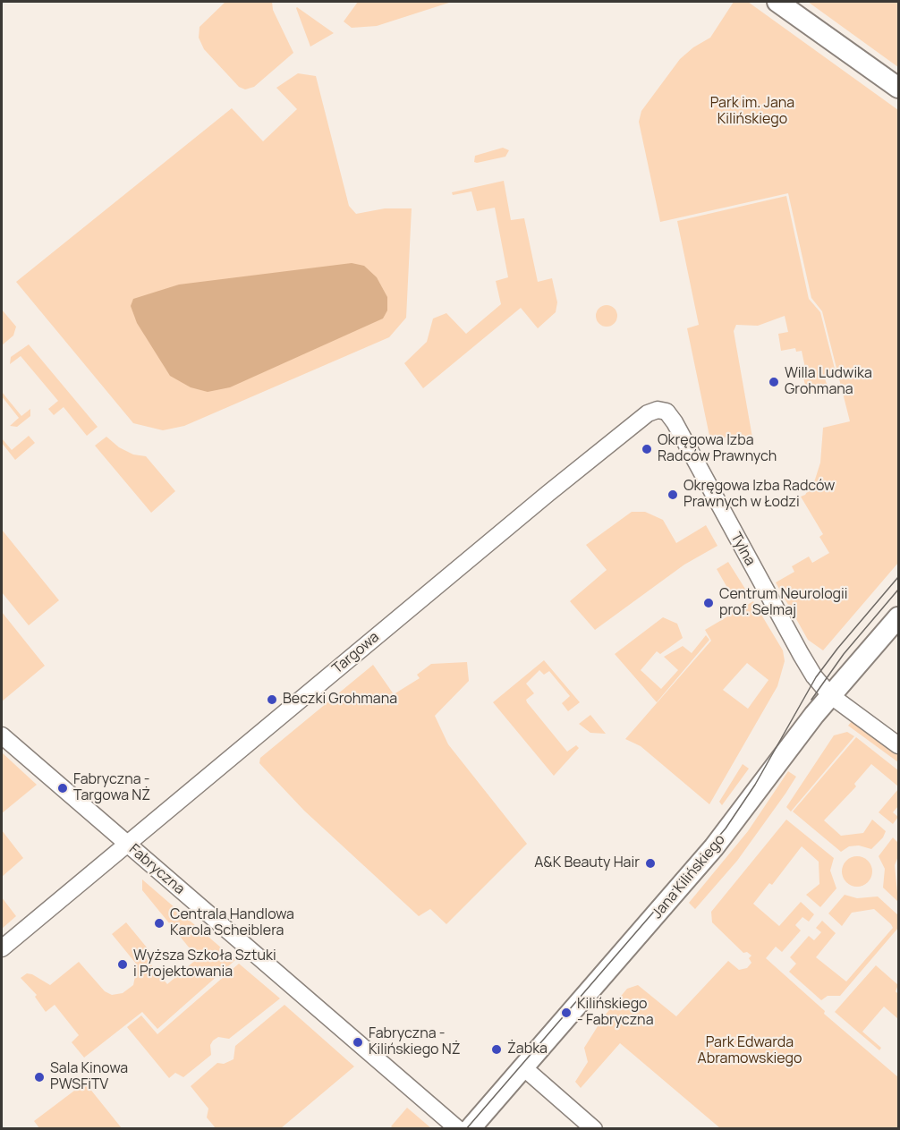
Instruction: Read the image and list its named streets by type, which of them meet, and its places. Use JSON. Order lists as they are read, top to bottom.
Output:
{
  "streets": {
    "street": [
      "Tylna",
      "Targowa",
      "Fabryczna",
      "Jana Kilińskiego"
    ]
  },
  "crossings": [
    ["Tylna", "Targowa"],
    ["Tylna", "Jana Kilińskiego"],
    ["Targowa", "Fabryczna"]
  ],
  "parks": ["Park im. Jana Kilińskiego", "Park Edwarda Abramowskiego"],
  "places": [
    "Willa Ludwika Grohmana",
    "Okręgowa Izba Radców Prawnych",
    "Okręgowa Izba Radców Prawnych w Łodzi",
    "Centrum Neurologii prof. Selmaj",
    "Beczki Grohmana",
    "Fabryczna - Targowa NŻ",
    "A&K Beauty Hair",
    "Centrala Handlowa Karola Scheiblera",
    "Wyższa Szkoła Sztuki i Projektowania",
    "Kilińskiego - Fabryczna",
    "Fabryczna - Kilińskiego NŻ",
    "Żabka",
    "Sala Kinowa PWSFiTV"
  ]
}
